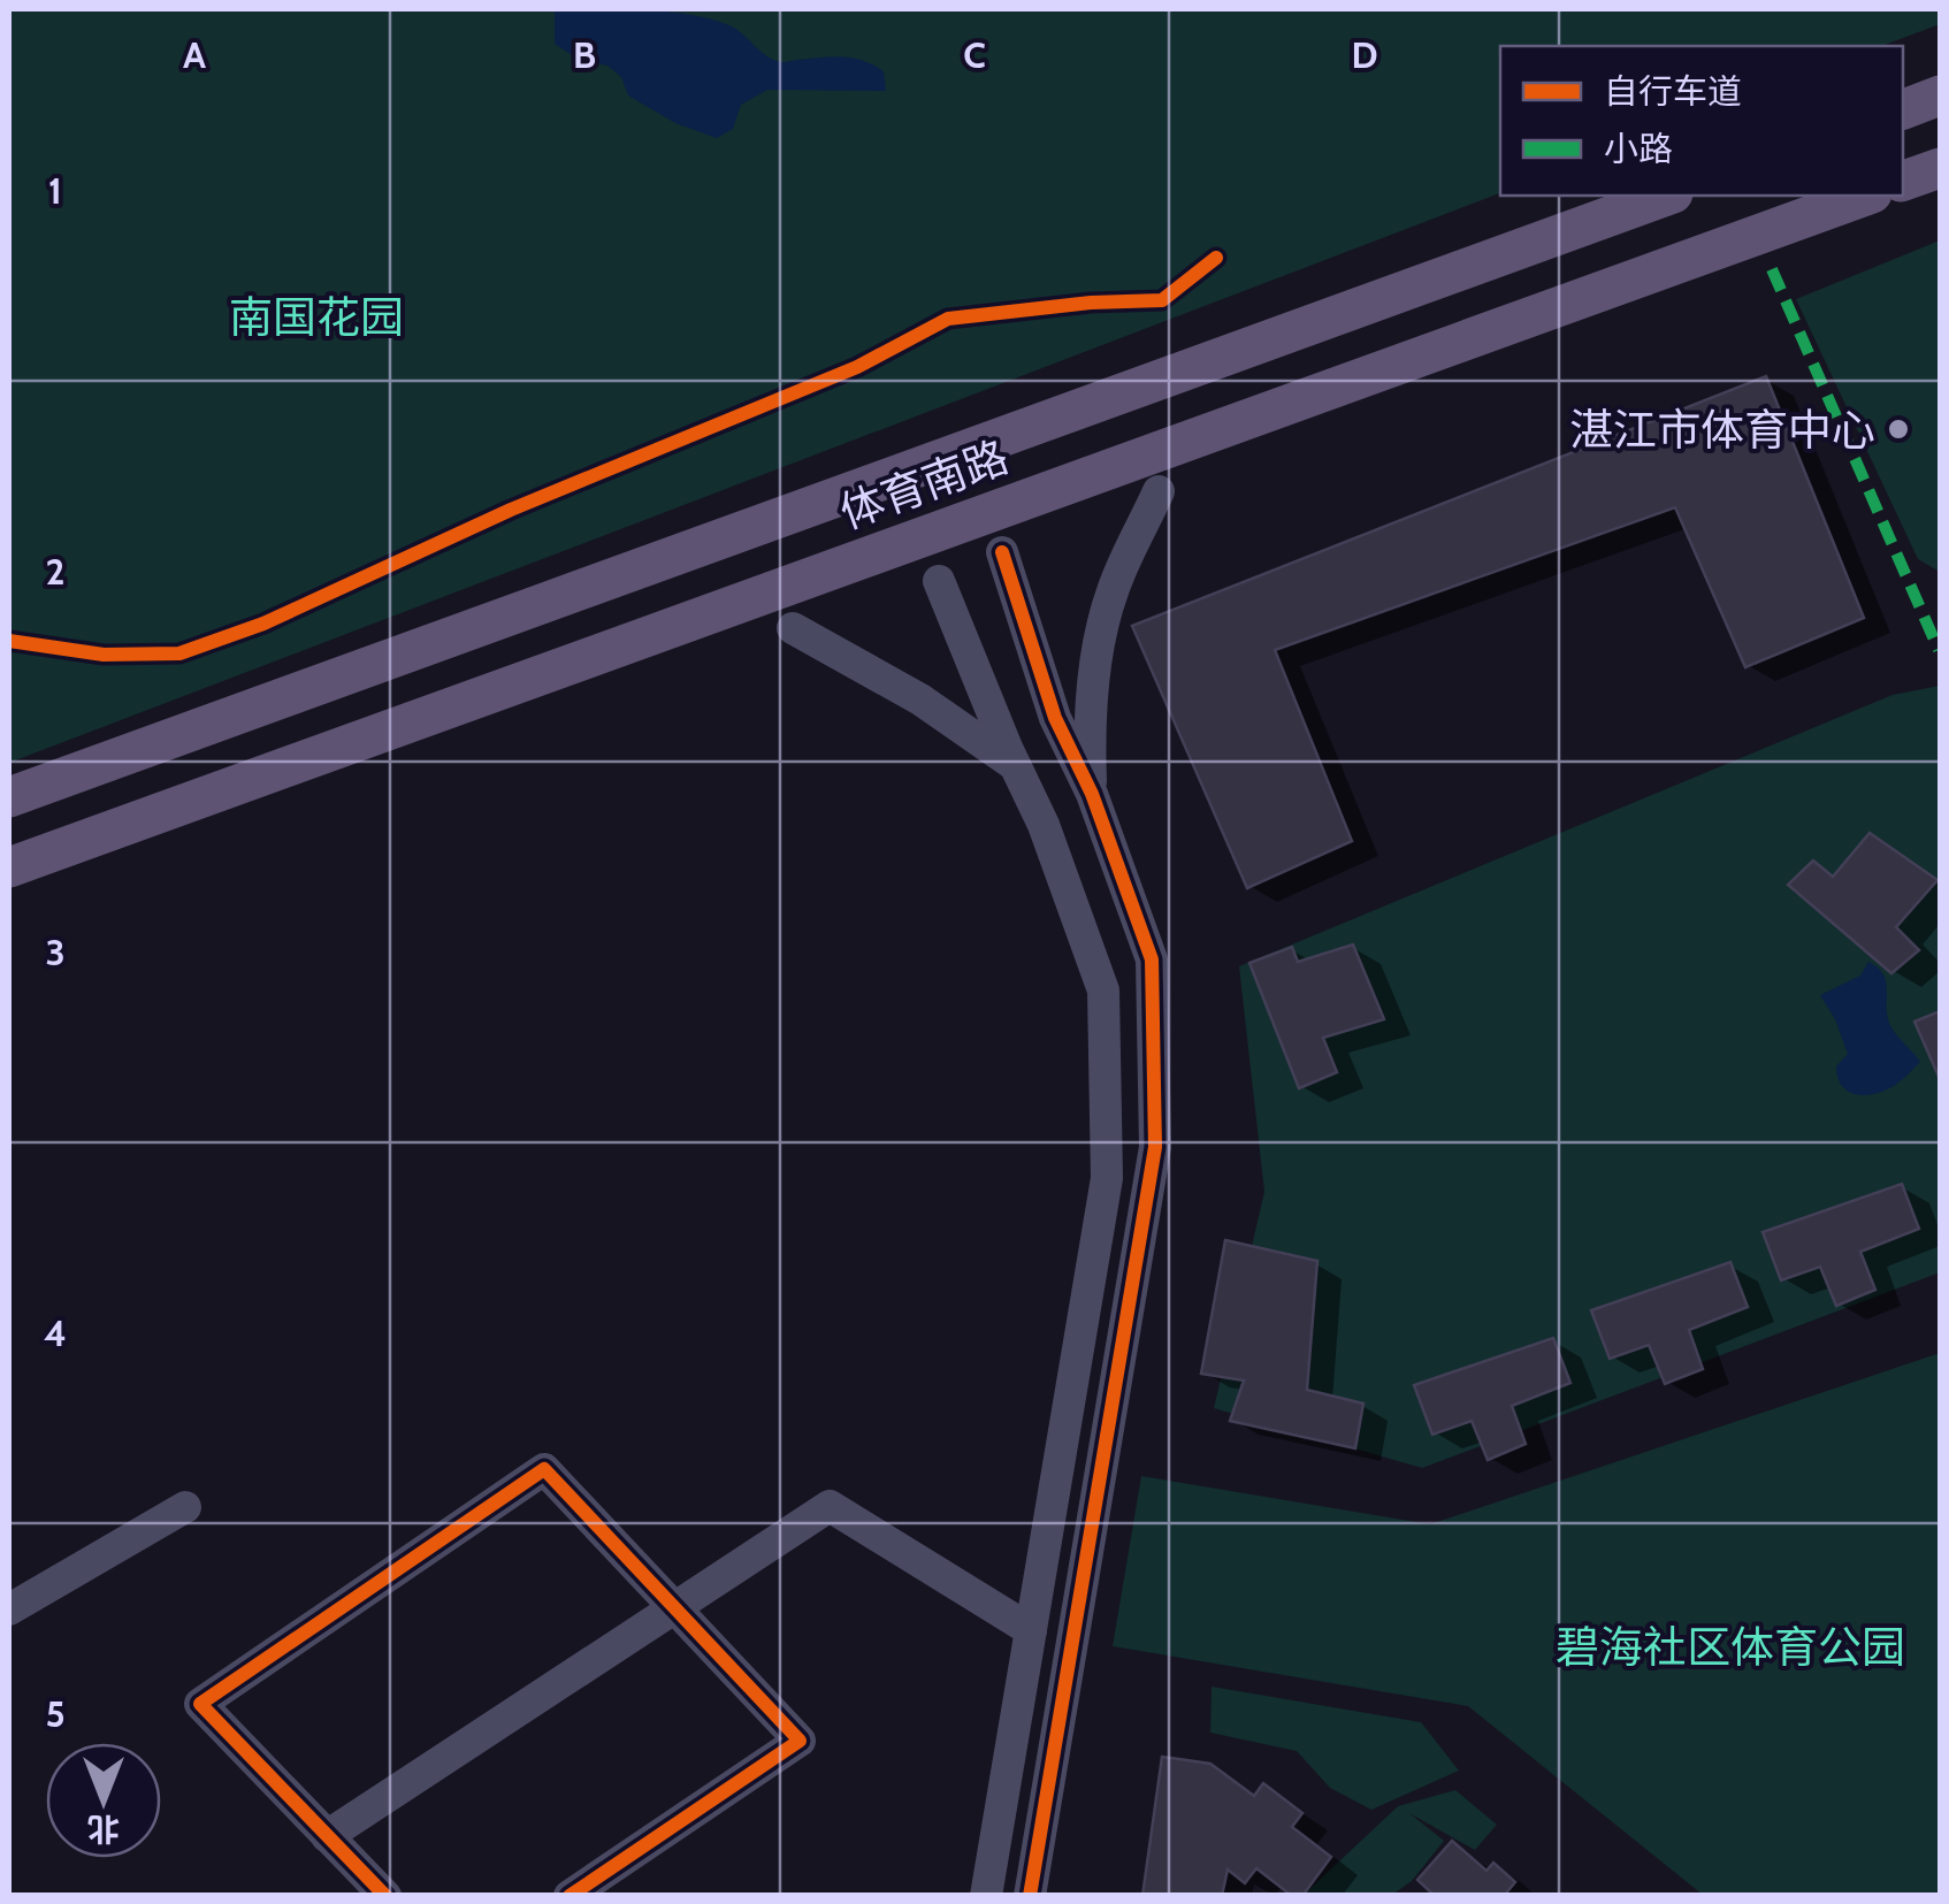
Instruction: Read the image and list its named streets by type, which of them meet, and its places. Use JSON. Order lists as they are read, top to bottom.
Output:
{
  "streets": {
    "main road": ["体育南路"]
  },
  "parks": ["南国花园", "碧海社区体育公园"],
  "places": ["湛江市体育中心"],
  "legend": ["自行车道", "小路"],
  "north": "bottom",
  "grid": {
    "columns": [
      "A",
      "B",
      "C",
      "D"
    ],
    "rows": [
      "1",
      "2",
      "3",
      "4",
      "5"
    ]
  }
}
